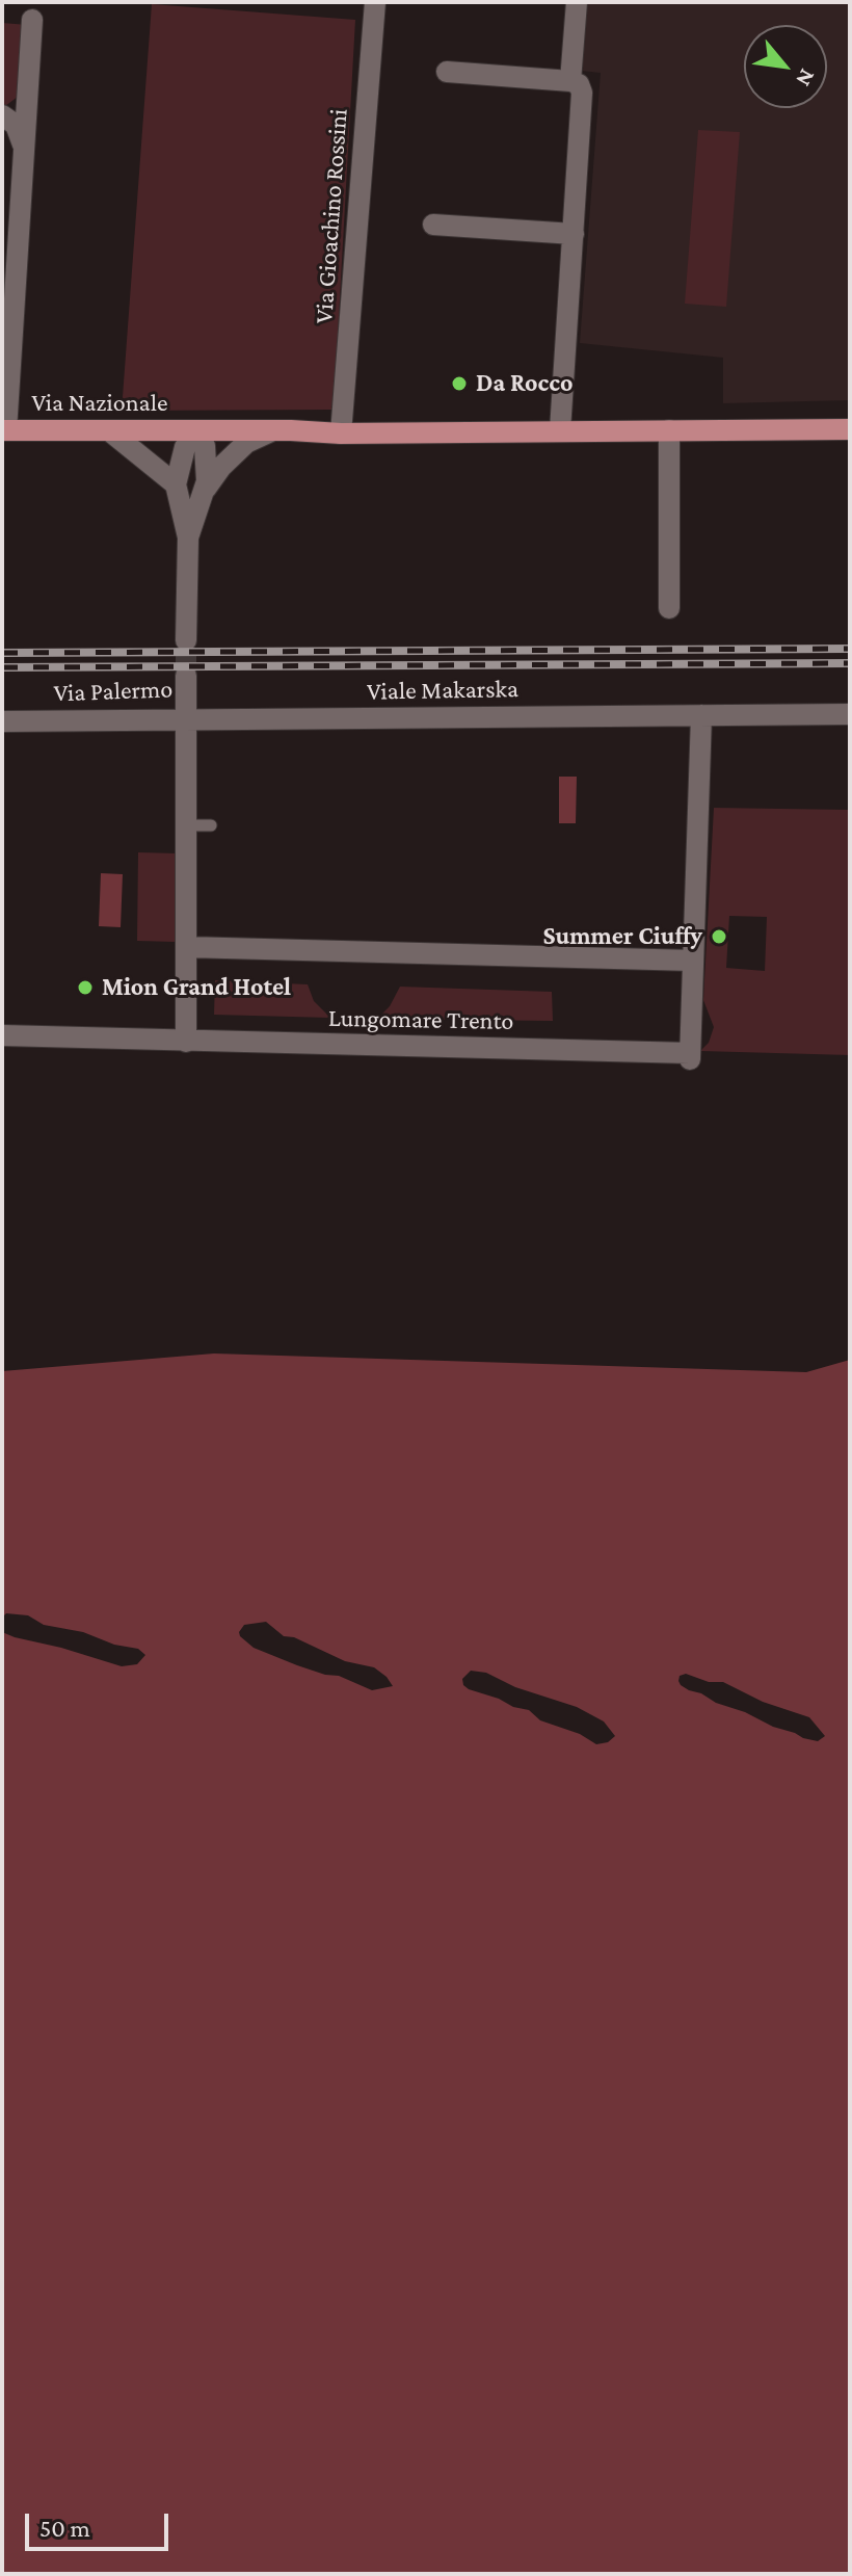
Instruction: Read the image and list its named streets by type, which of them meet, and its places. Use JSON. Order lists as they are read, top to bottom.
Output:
{
  "streets": {
    "main road": ["Via Nazionale"],
    "street": [
      "Via Gioachino Rossini",
      "Viale Makarska",
      "Via Palermo",
      "Lungomare Trento"
    ]
  },
  "crossings": [
    ["Via Gioachino Rossini", "Via Nazionale"],
    ["Via Nazionale", "Via Palermo"],
    ["Viale Makarska", "Via Palermo"]
  ],
  "places": ["Da Rocco", "Summer Ciuffy", "Mion Grand Hotel"],
  "scale_bar": "50 m",
  "north": "bottom right"
}
